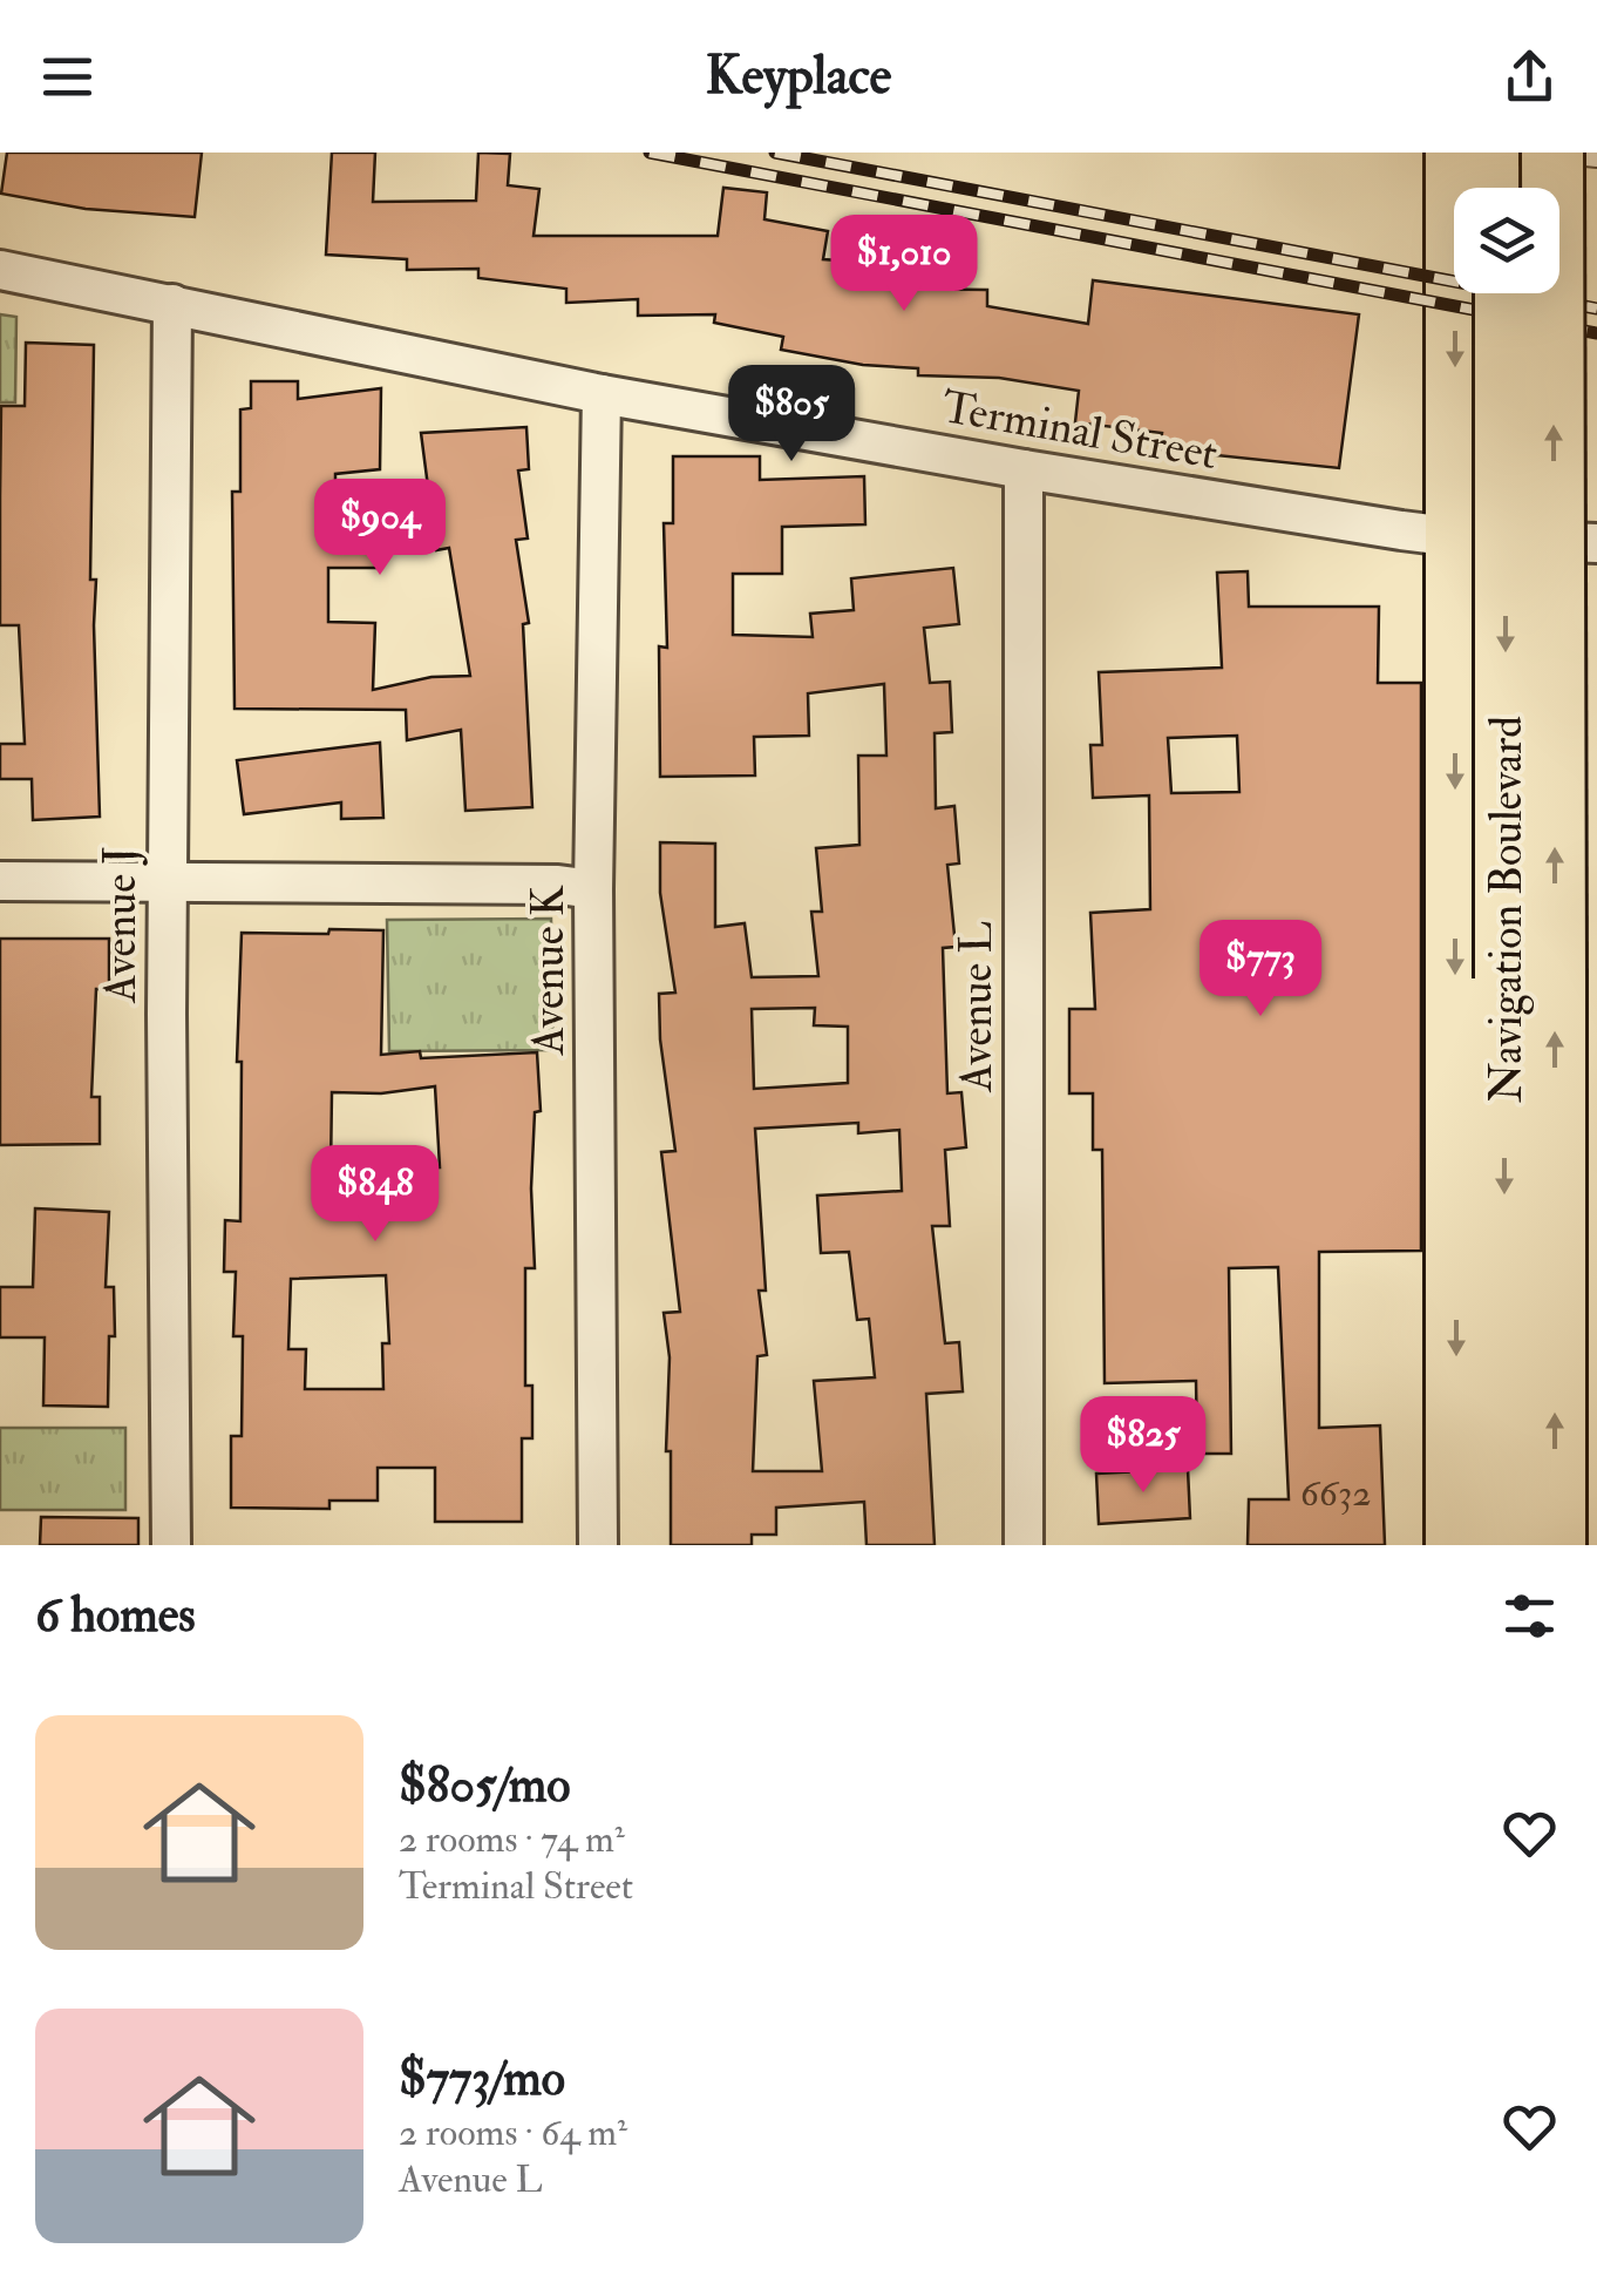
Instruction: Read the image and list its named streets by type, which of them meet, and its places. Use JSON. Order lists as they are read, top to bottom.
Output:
{
  "streets": {
    "main road": ["Navigation Boulevard"],
    "street": [
      "Terminal Street",
      "Avenue J",
      "Avenue K",
      "Avenue L"
    ]
  },
  "crossings": [
    ["Terminal Street", "Avenue J"],
    ["Terminal Street", "Avenue K"],
    ["Terminal Street", "Avenue L"]
  ],
  "house_numbers": ["6632"],
  "page": {
    "header": "Keyplace",
    "price": [
      "$1,010",
      "$805",
      "$904",
      "$773",
      "$848",
      "$825"
    ],
    "heading": "6 homes",
    "list": [
      {
        "name": "$805/mo",
        "note": "2 rooms · 74 m² · Terminal Street"
      },
      {
        "name": "$773/mo",
        "note": "2 rooms · 64 m² · Avenue L"
      }
    ]
  }
}
